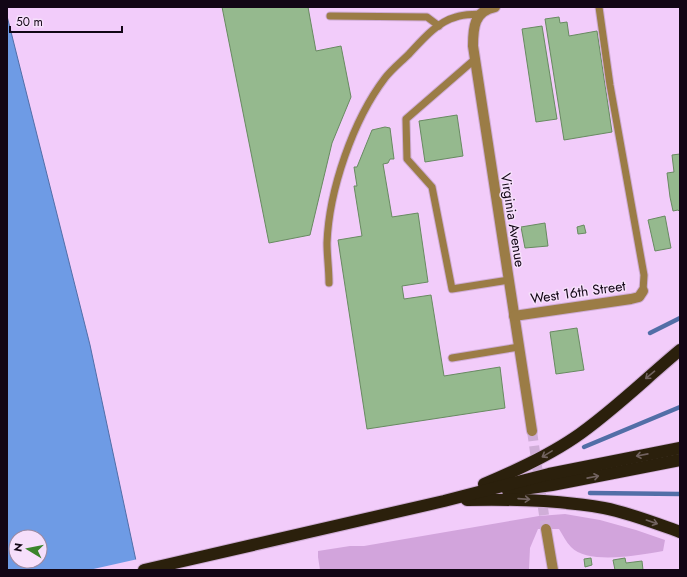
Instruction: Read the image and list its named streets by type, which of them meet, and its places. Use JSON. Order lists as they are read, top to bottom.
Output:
{
  "streets": {
    "street": ["Virginia Avenue", "West 16th Street"]
  },
  "crossings": [
    ["Virginia Avenue", "West 16th Street"]
  ],
  "scale_bar": "50 m",
  "north": "left"
}
